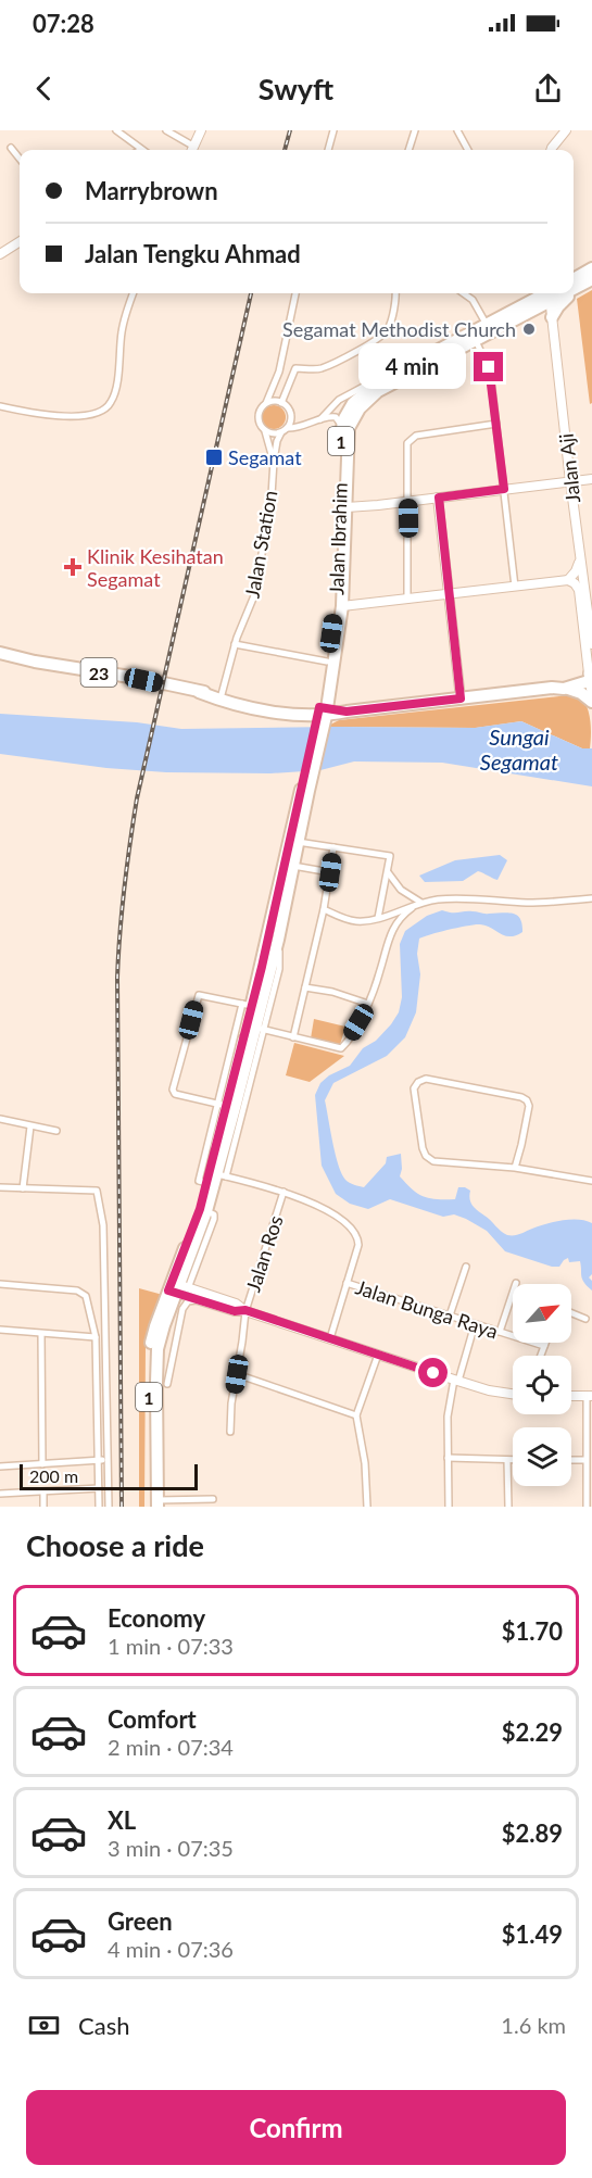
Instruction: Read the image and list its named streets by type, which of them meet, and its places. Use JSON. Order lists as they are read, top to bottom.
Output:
{
  "streets": {
    "highway": ["1", "Jalan Ibrahim", "23"],
    "main road": ["Jalan Aji"],
    "street": ["Jalan Station", "Jalan Ros", "Jalan Bunga Raya"]
  },
  "crossings": [
    ["1", "Jalan Ibrahim"],
    ["1", "23"],
    ["Jalan Ibrahim", "23"],
    ["Jalan Station", "23"]
  ],
  "water": ["Sungai Segamat"],
  "places": {
    "other": ["Segamat Methodist Church"],
    "transit": ["Segamat"],
    "health": ["Klinik Kesihatan Segamat"]
  },
  "scale_bar": "200 m",
  "north": "top right",
  "page": {
    "status": "07:28",
    "header": "Swyft",
    "banner": ["Marrybrown", "Jalan Tengku Ahmad"],
    "bubble": "4 min",
    "scale": "200 m",
    "heading": "Choose a ride",
    "list": [
      {
        "name": "Economy",
        "note": "1 min · 07:33",
        "value": "$1.70"
      },
      {
        "name": "Comfort",
        "note": "2 min · 07:34",
        "value": "$2.29"
      },
      {
        "name": "XL",
        "note": "3 min · 07:35",
        "value": "$2.89"
      },
      {
        "name": "Green",
        "note": "4 min · 07:36",
        "value": "$1.49"
      }
    ],
    "pay": ["Cash", "1.6 km"],
    "buttons": "Confirm"
  }
}
